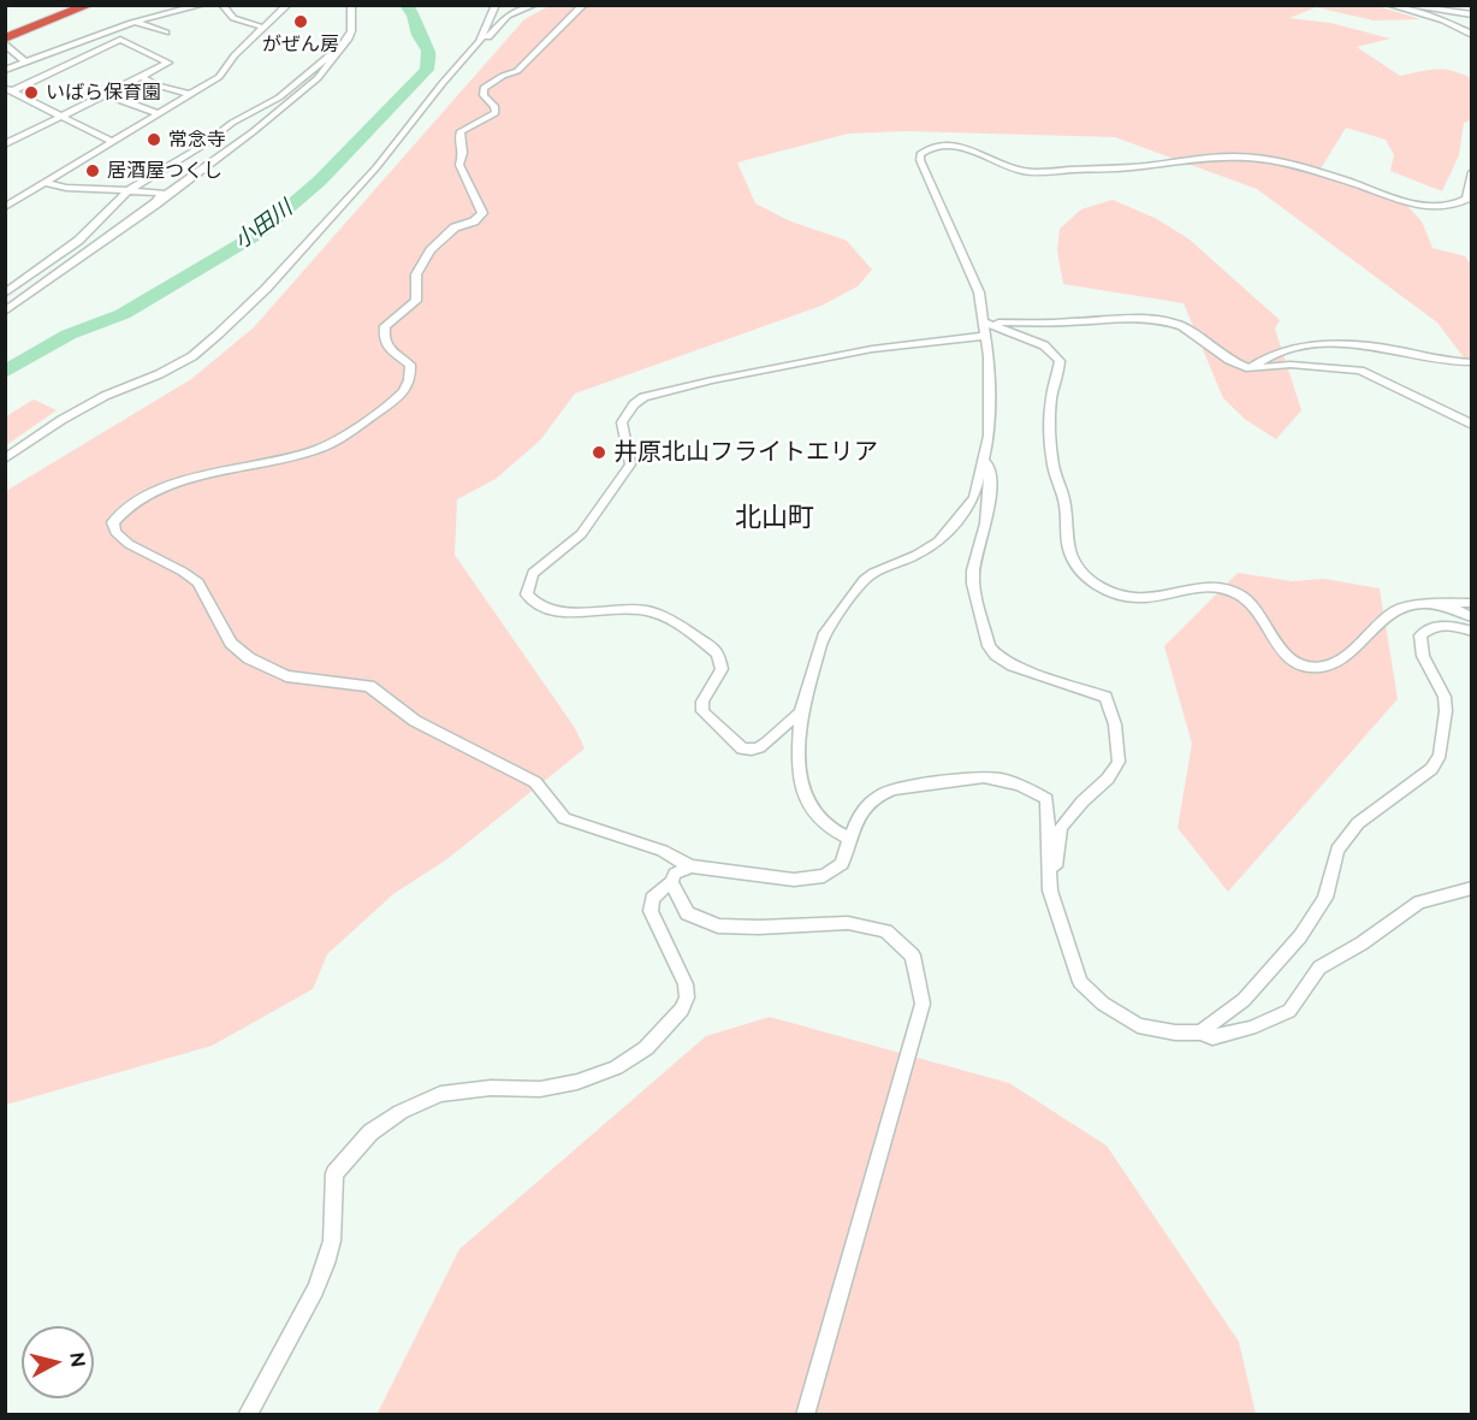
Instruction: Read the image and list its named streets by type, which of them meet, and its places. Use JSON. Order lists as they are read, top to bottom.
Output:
{
  "districts": ["北山町"],
  "water": ["小田川"],
  "places": [
    "がぜん房",
    "いばら保育園",
    "常念寺",
    "居酒屋つくし",
    "井原北山フライトエリア"
  ],
  "north": "right"
}
